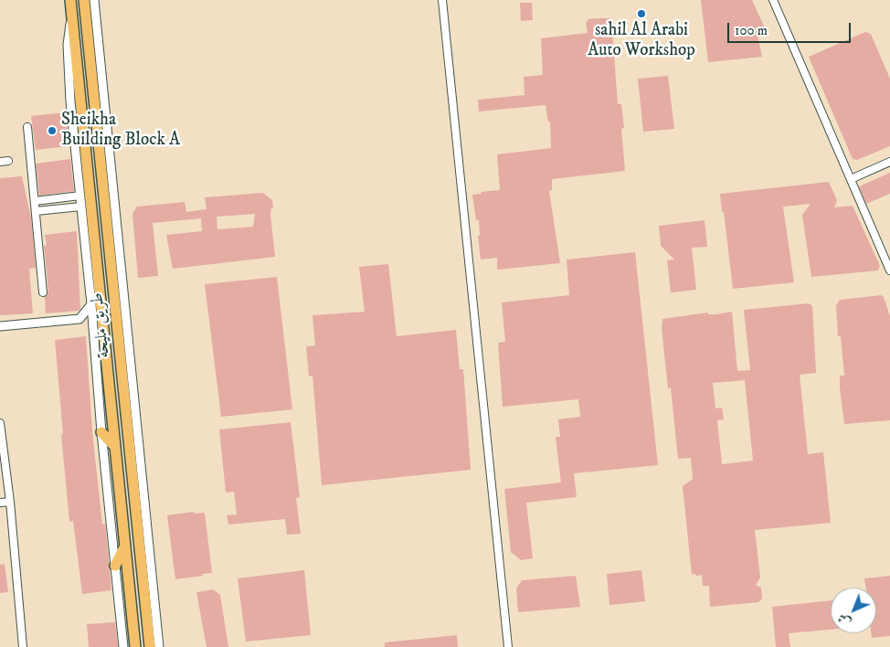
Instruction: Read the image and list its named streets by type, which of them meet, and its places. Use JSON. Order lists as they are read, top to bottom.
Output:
{
  "streets": {
    "main road": ["طريق مليحة"]
  },
  "places": ["sahil Al Arabi Auto Workshop", "Sheikha Building Block A"],
  "scale_bar": "100 m",
  "north": "bottom left"
}
